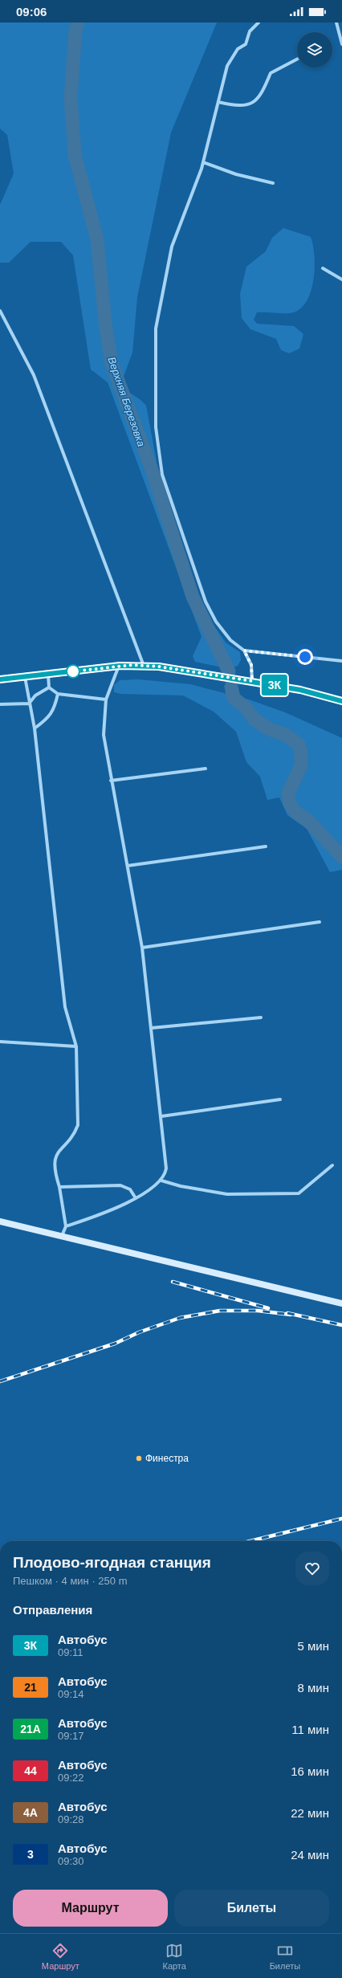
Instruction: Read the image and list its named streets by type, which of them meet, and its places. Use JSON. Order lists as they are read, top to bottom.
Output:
{
  "water": ["Верхняя Березовка"],
  "places": ["Финестра"],
  "lines": ["bus line 3К"],
  "page": {
    "status": "09:06",
    "on_map": "3К",
    "heading": [
      ["Плодово-ягодная станция", "Пешком · 4 мин · 250 m"],
      "Отправления"
    ],
    "list": [
      {
        "mark": "3К",
        "name": "Автобус",
        "note": "09:11",
        "value": "5 мин"
      },
      {
        "mark": "21",
        "name": "Автобус",
        "note": "09:14",
        "value": "8 мин"
      },
      {
        "mark": "21А",
        "name": "Автобус",
        "note": "09:17",
        "value": "11 мин"
      },
      {
        "mark": "44",
        "name": "Автобус",
        "note": "09:22",
        "value": "16 мин"
      },
      {
        "mark": "4А",
        "name": "Автобус",
        "note": "09:28",
        "value": "22 мин"
      },
      {
        "mark": "3",
        "name": "Автобус",
        "note": "09:30",
        "value": "24 мин"
      }
    ],
    "buttons": ["Маршрут", "Билеты"],
    "tabs": ["Маршрут", "Карта", "Билеты"]
  }
}
